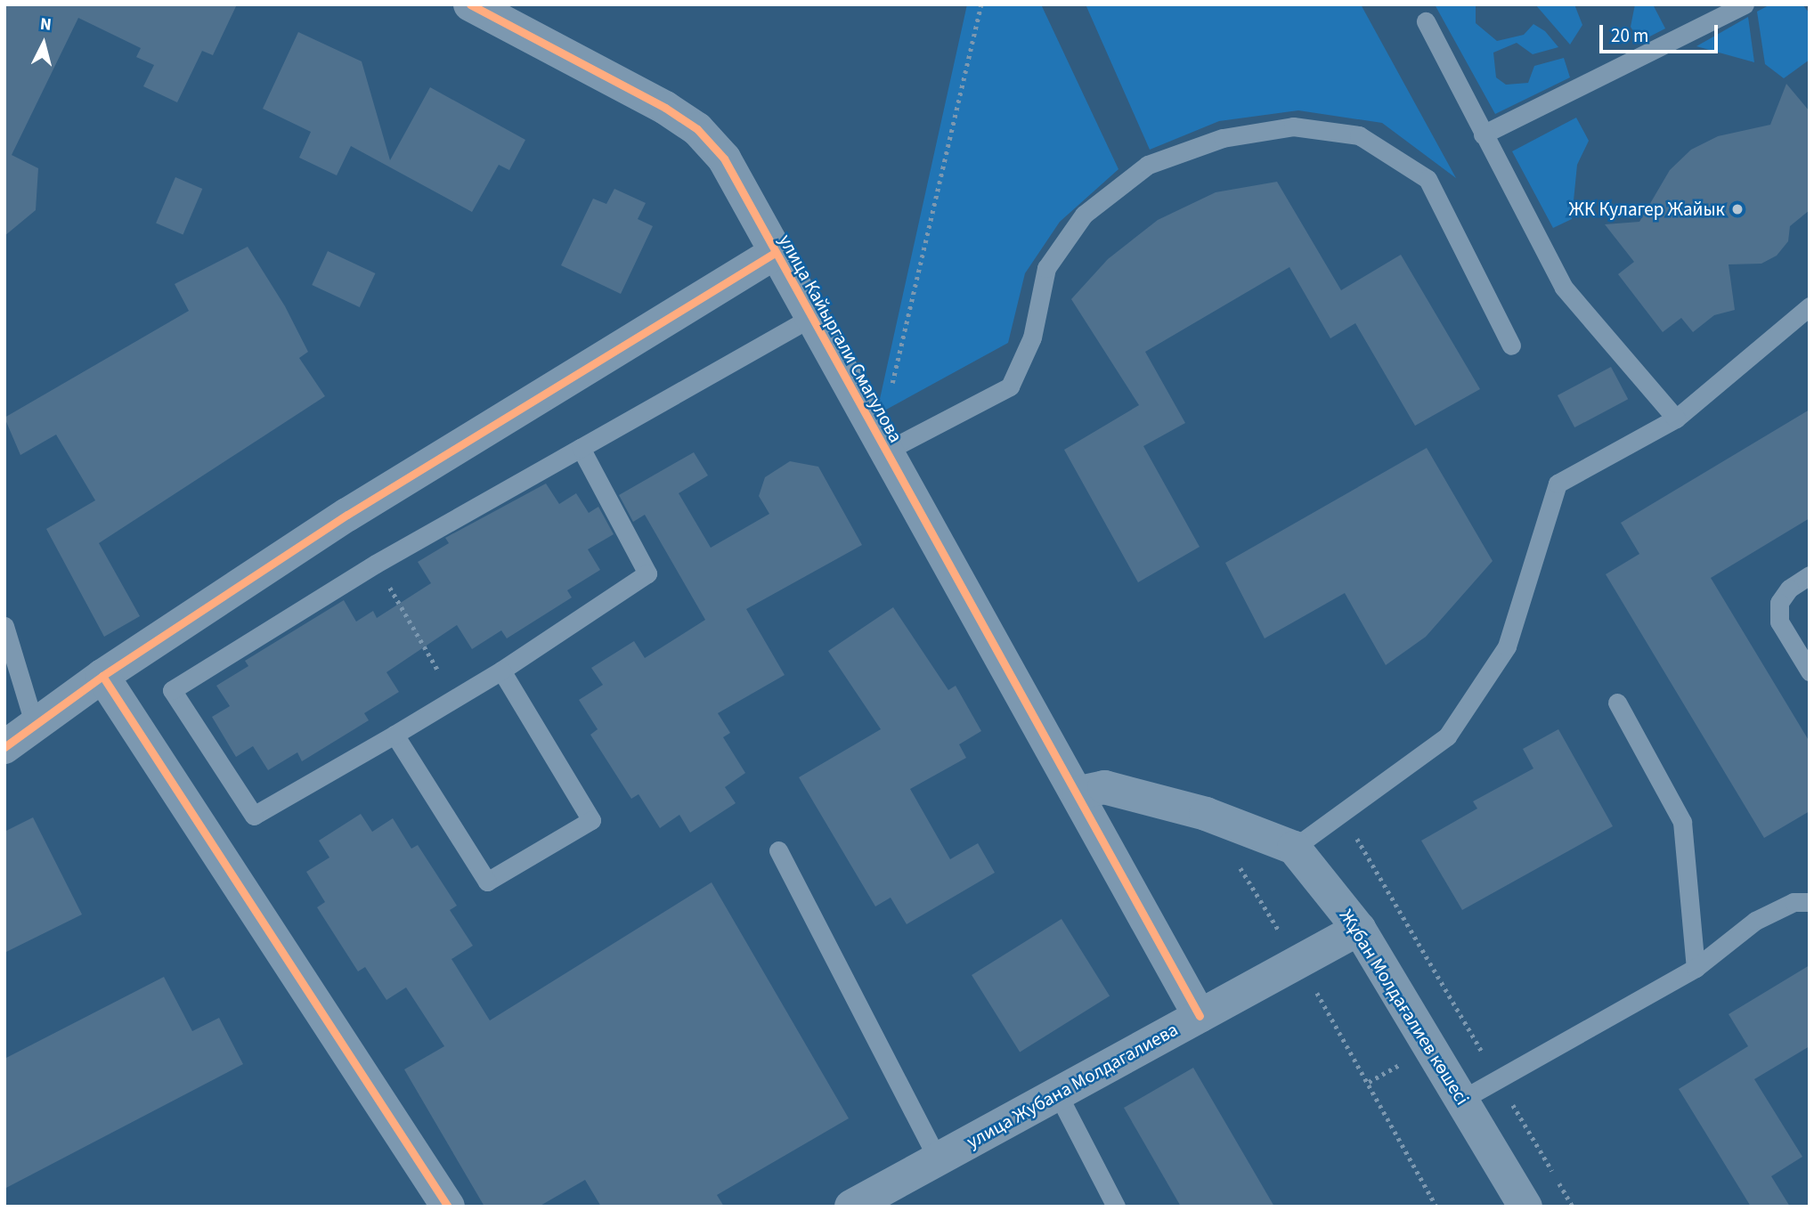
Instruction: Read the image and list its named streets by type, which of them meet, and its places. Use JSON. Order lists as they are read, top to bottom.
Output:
{
  "streets": {
    "street": ["улица Кайыргали Смагулова", "Жұбан Молдағалиев көшесі", "улица Жубана Молдагалиева"]
  },
  "crossings": [
    ["улица Кайыргали Смагулова", "Жұбан Молдағалиев көшесі"],
    ["улица Кайыргали Смагулова", "улица Жубана Молдагалиева"],
    ["Жұбан Молдағалиев көшесі", "улица Жубана Молдагалиева"]
  ],
  "places": ["ЖК Кулагер Жайык"],
  "scale_bar": "20 m",
  "north": "top"
}
